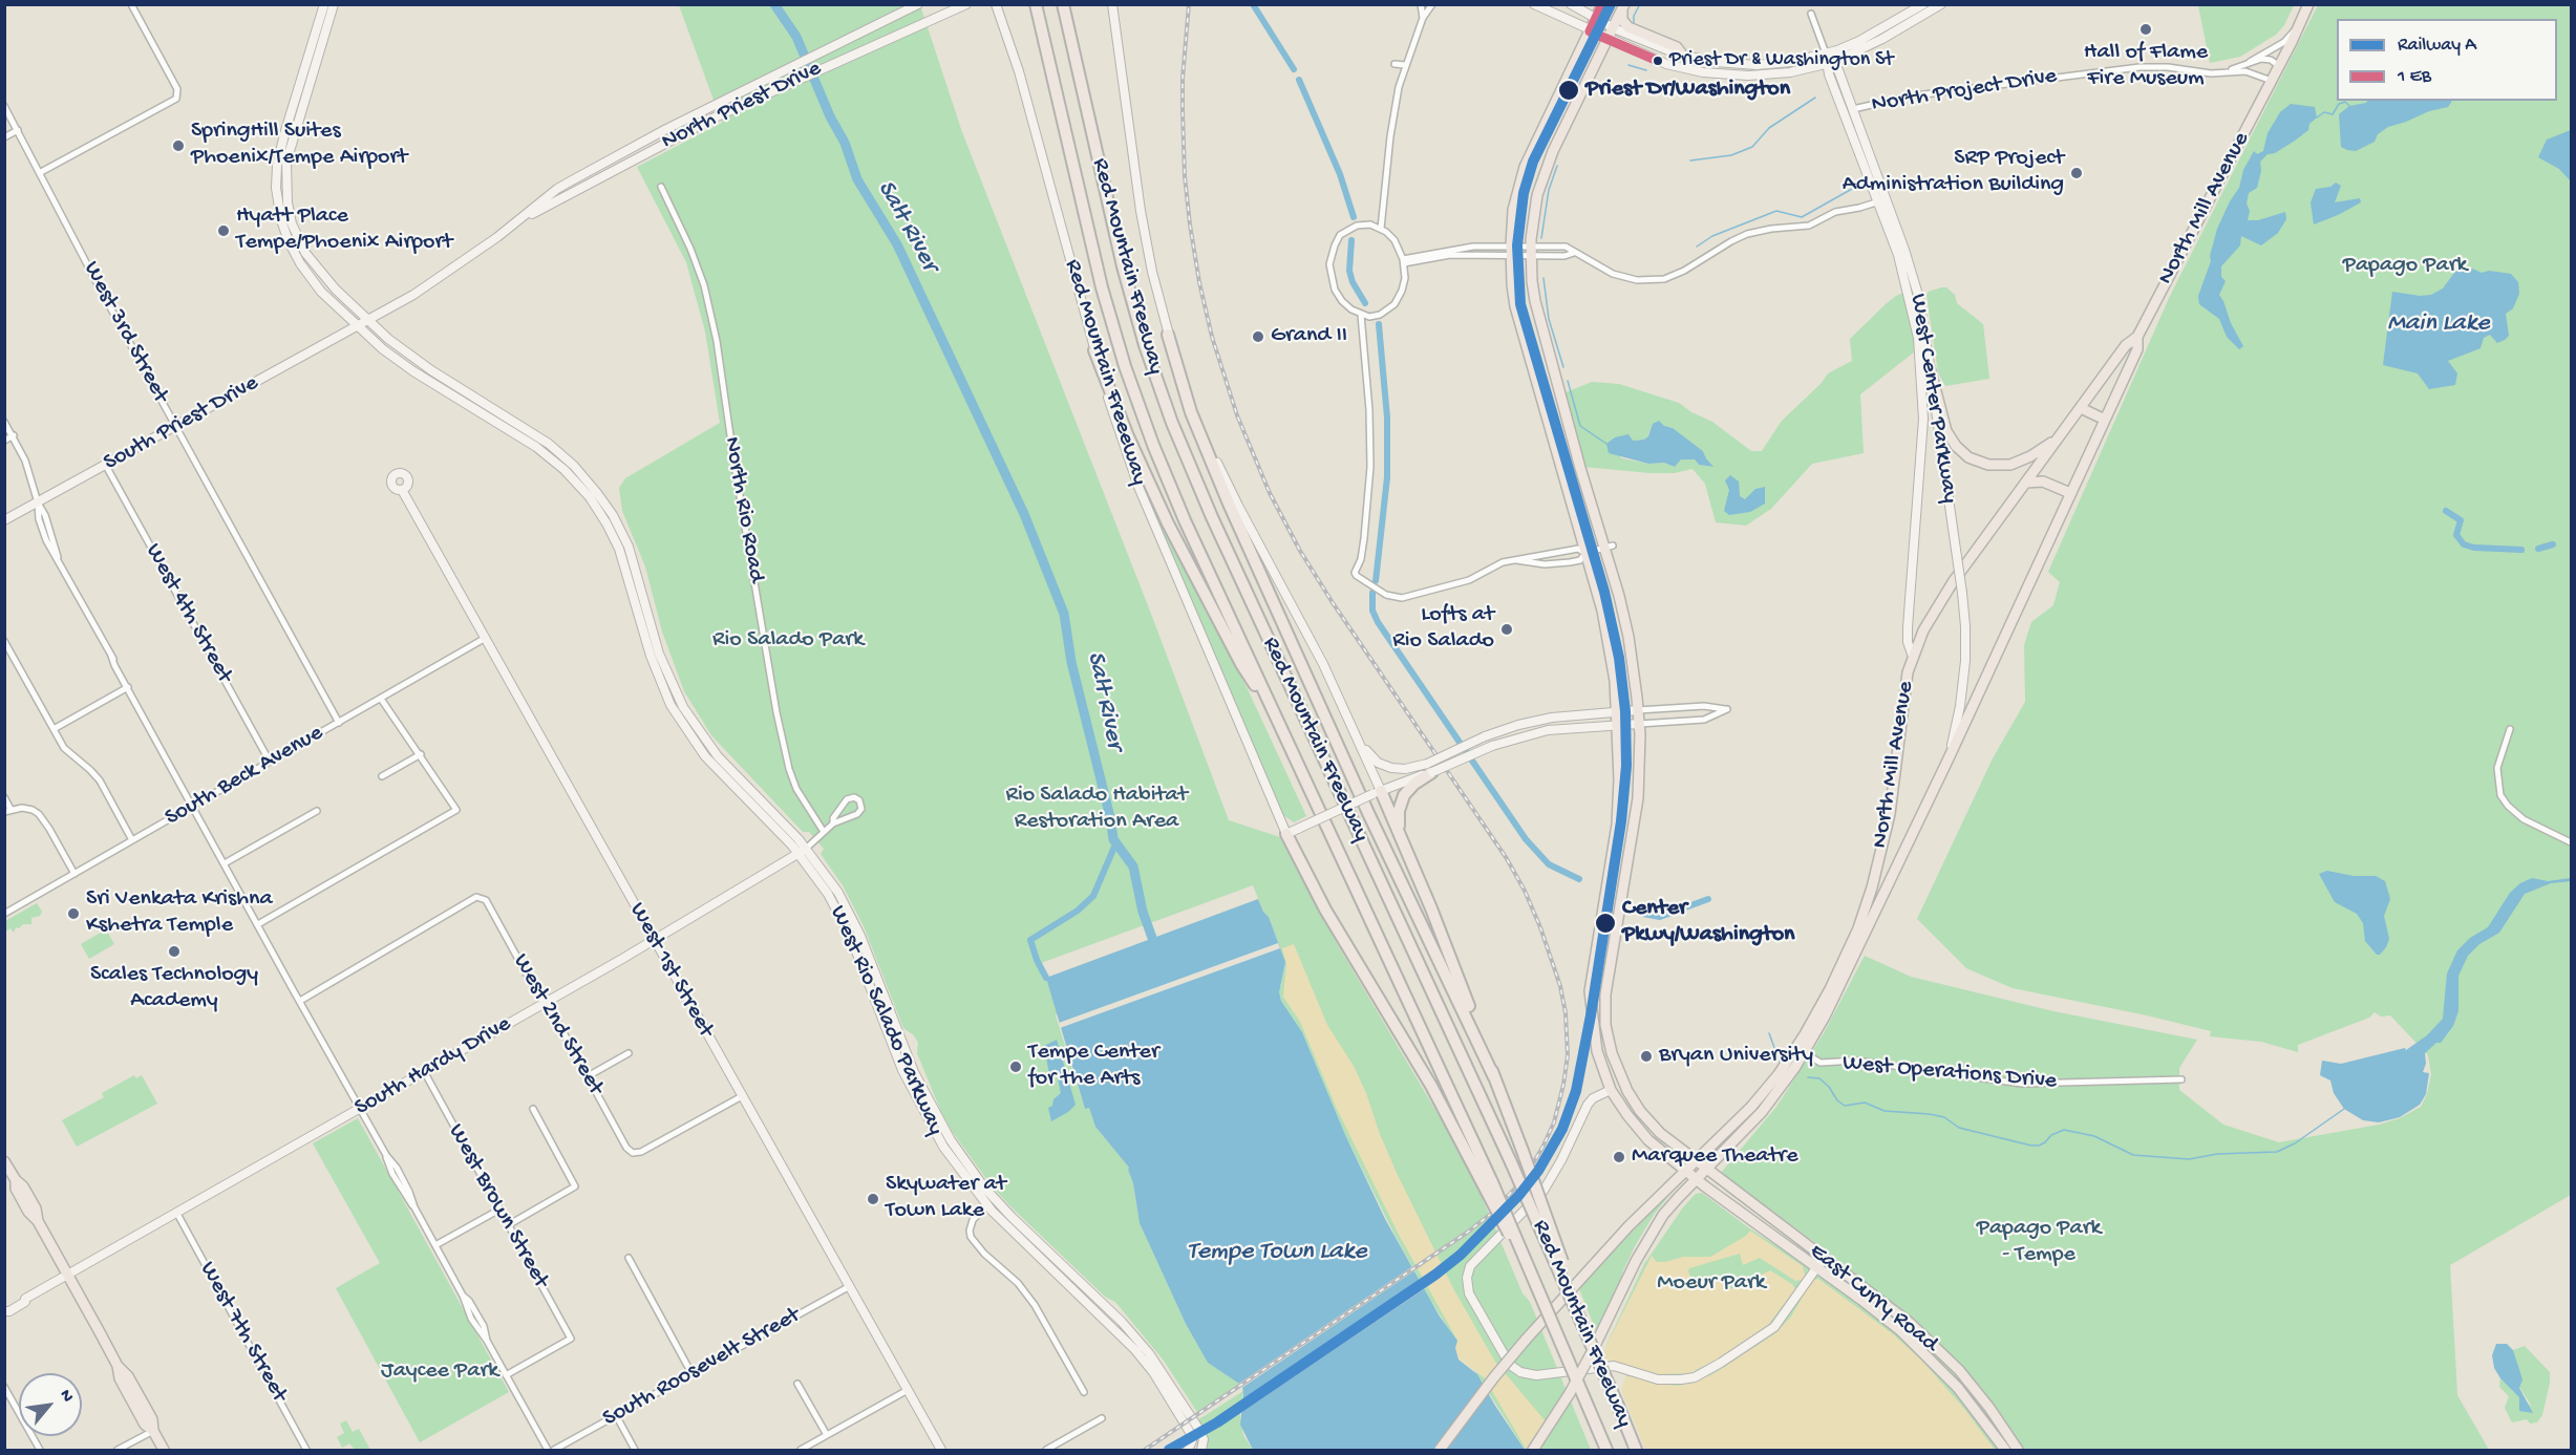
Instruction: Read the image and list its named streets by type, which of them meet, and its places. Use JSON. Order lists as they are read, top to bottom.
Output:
{
  "streets": {
    "highway": ["Red Mountain Freeway"],
    "main road": [
      "North Priest Drive",
      "North Mill Avenue",
      "Red Mountain Freeeway",
      "West Center Parkway",
      "South Priest Drive",
      "West 1st Street",
      "West Rio Salado Parkway",
      "South Hardy Drive",
      "East Curry Road"
    ],
    "street": [
      "North Project Drive",
      "West 3rd Street",
      "North Rio Road",
      "West 4th Street",
      "South Beck Avenue",
      "West 2nd Street",
      "West Operations Drive",
      "West Brown Street",
      "West 7th Street",
      "South Roosevelt Street"
    ]
  },
  "crossings": [
    ["North Project Drive", "North Mill Avenue"],
    ["North Project Drive", "West Center Parkway"],
    ["North Priest Drive", "South Priest Drive"],
    ["North Priest Drive", "West Rio Salado Parkway"],
    ["North Mill Avenue", "West Center Parkway"],
    ["North Mill Avenue", "West Operations Drive"],
    ["North Mill Avenue", "East Curry Road"],
    ["West 3rd Street", "South Priest Drive"],
    ["West 3rd Street", "South Beck Avenue"],
    ["South Priest Drive", "West 4th Street"],
    ["South Priest Drive", "West Rio Salado Parkway"],
    ["North Rio Road", "South Hardy Drive"],
    ["West 4th Street", "South Beck Avenue"],
    ["South Beck Avenue", "West 1st Street"],
    ["West 1st Street", "West 2nd Street"],
    ["West 1st Street", "South Hardy Drive"],
    ["West 1st Street", "South Roosevelt Street"],
    ["West Rio Salado Parkway", "South Hardy Drive"],
    ["West 2nd Street", "South Hardy Drive"],
    ["South Hardy Drive", "West Brown Street"],
    ["South Hardy Drive", "West 7th Street"]
  ],
  "water": ["Salt River", "Main Lake", "Tempe Town Lake"],
  "parks": [
    "Papago Park",
    "Rio Salado Park",
    "Rio Salado Habitat Restoration Area",
    "Papago Park - Tempe",
    "Moeur Park",
    "Jaycee Park"
  ],
  "places": [
    "Hall of Flame Fire Museum",
    "Priest Dr & Washington St",
    "Priest Dr/Washington",
    "SpringHill Suites Phoenix/Tempe Airport",
    "SRP Project Administration Building",
    "Hyatt Place Tempe/Phoenix Airport",
    "Grand II",
    "Lofts at Rio Salado",
    "Sri Venkata Krishna Kshetra Temple",
    "Center Pkwy/Washington",
    "Scales Technology Academy",
    "Bryan University",
    "Tempe Center for the Arts",
    "Marquee Theatre",
    "Skywater at Town Lake"
  ],
  "lines": ["rail line A"],
  "legend": ["Railway A", "1 EB"],
  "north": "top right"
}
